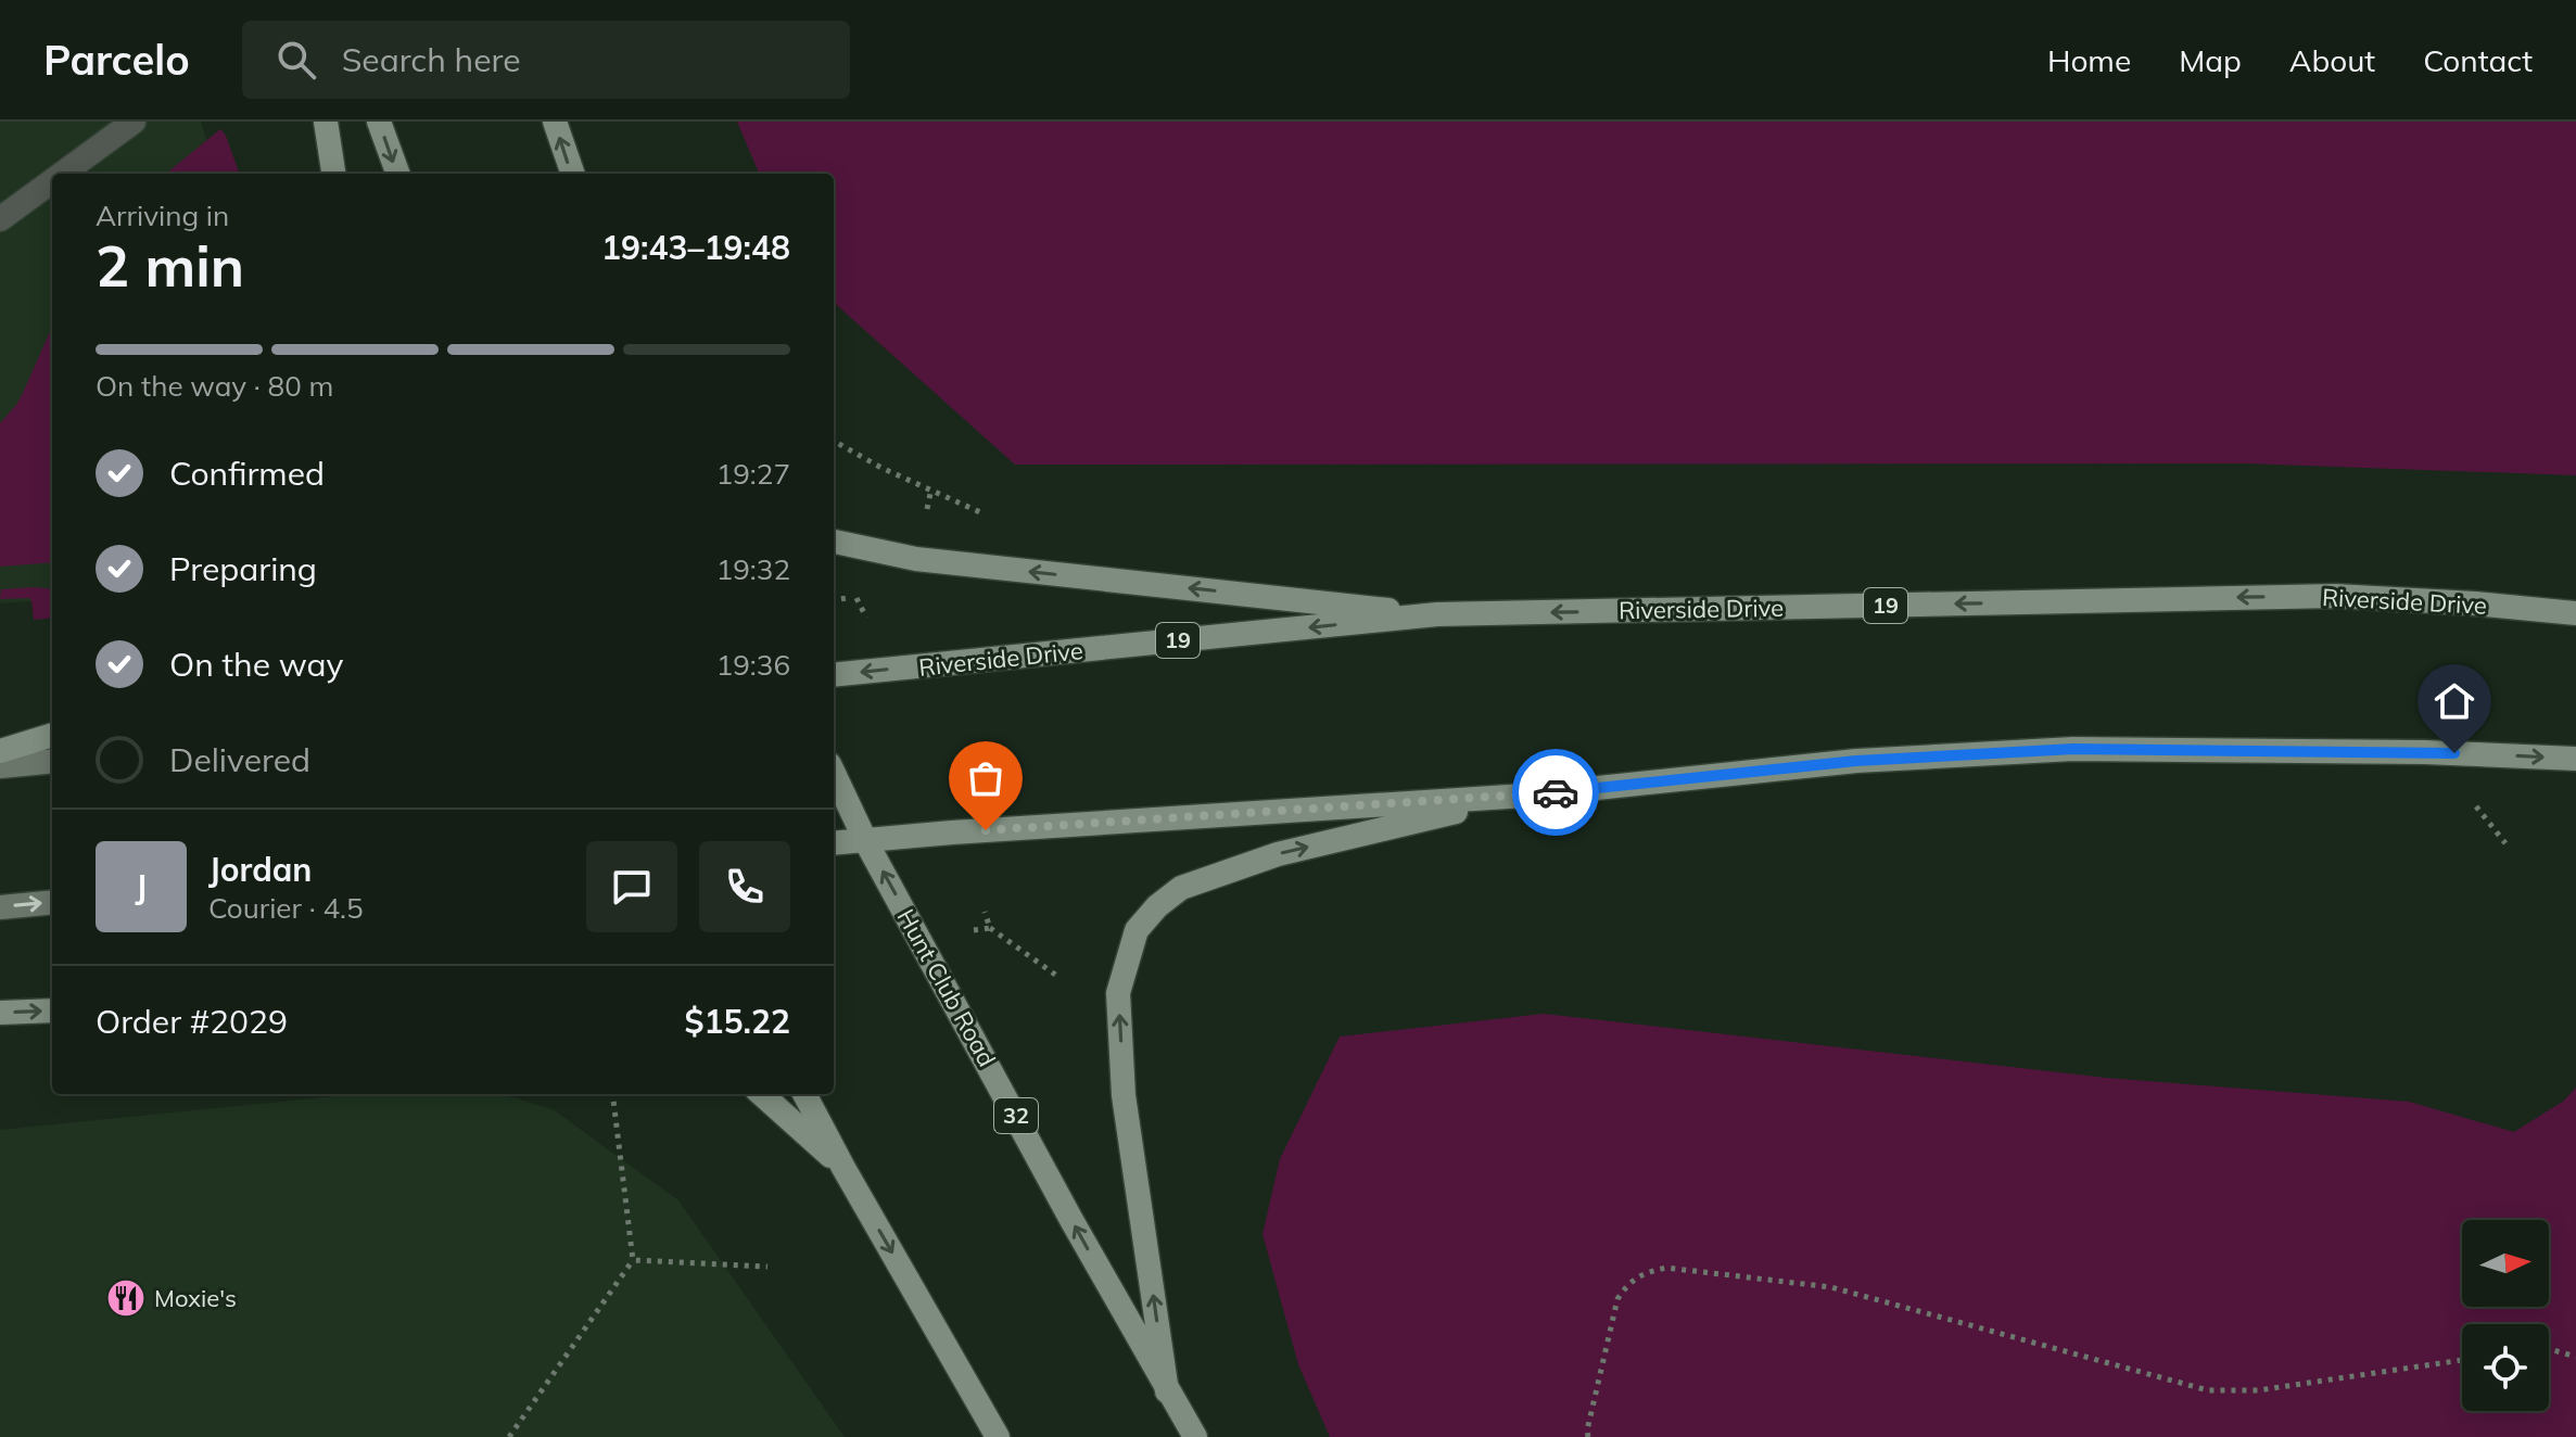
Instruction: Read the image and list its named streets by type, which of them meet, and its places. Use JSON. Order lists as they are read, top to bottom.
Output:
{
  "streets": {
    "main road": [
      "Riverside Drive",
      "19",
      "Hunt Club Road",
      "32"
    ]
  },
  "places": {
    "restaurant": ["Moxie's"]
  },
  "north": "right",
  "page": {
    "header": "Parcelo",
    "search": "Search here",
    "nav": [
      "Home",
      "Map",
      "About",
      "Contact"
    ],
    "heading": ["2 min", "Arriving in", "19:43–19:48"],
    "panel": [
      "Jordan",
      "Courier · 4.5",
      "Order #2029",
      "$15.22"
    ],
    "bar": "On the way · 80 m",
    "list": [
      ["Confirmed", "19:27"],
      ["Preparing", "19:32"],
      ["On the way", "19:36"],
      "Delivered"
    ],
    "round": "J"
  }
}
